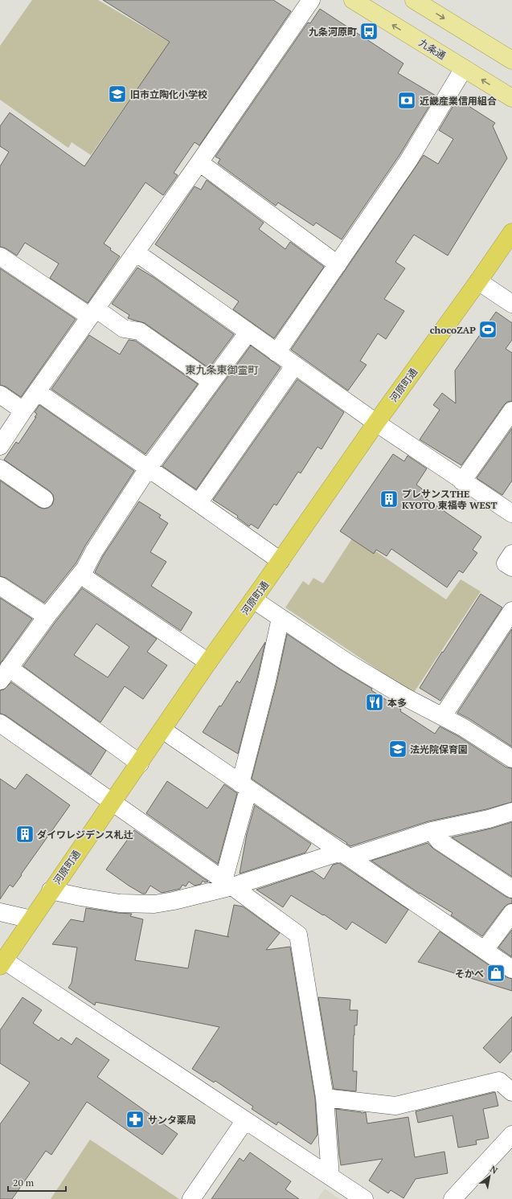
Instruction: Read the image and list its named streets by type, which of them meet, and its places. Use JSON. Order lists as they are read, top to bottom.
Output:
{
  "streets": {
    "highway": ["河原町通"],
    "main road": ["九条通"]
  },
  "districts": ["東九条東御霊町"],
  "places": {
    "bus stop": ["九条河原町"],
    "school or university": ["旧市立陶化小学校", "法光院保育園"],
    "bank": ["近畿産業信用組合"],
    "sports": ["chocoZAP"],
    "building": ["プレサンスTHE KYOTO 東福寺 WEST", "ダイワレジデンス札辻"],
    "restaurant": ["本多"],
    "shop": ["そかべ"],
    "pharmacy": ["サンタ薬局"]
  },
  "scale_bar": "20 m",
  "north": "top right"
}
